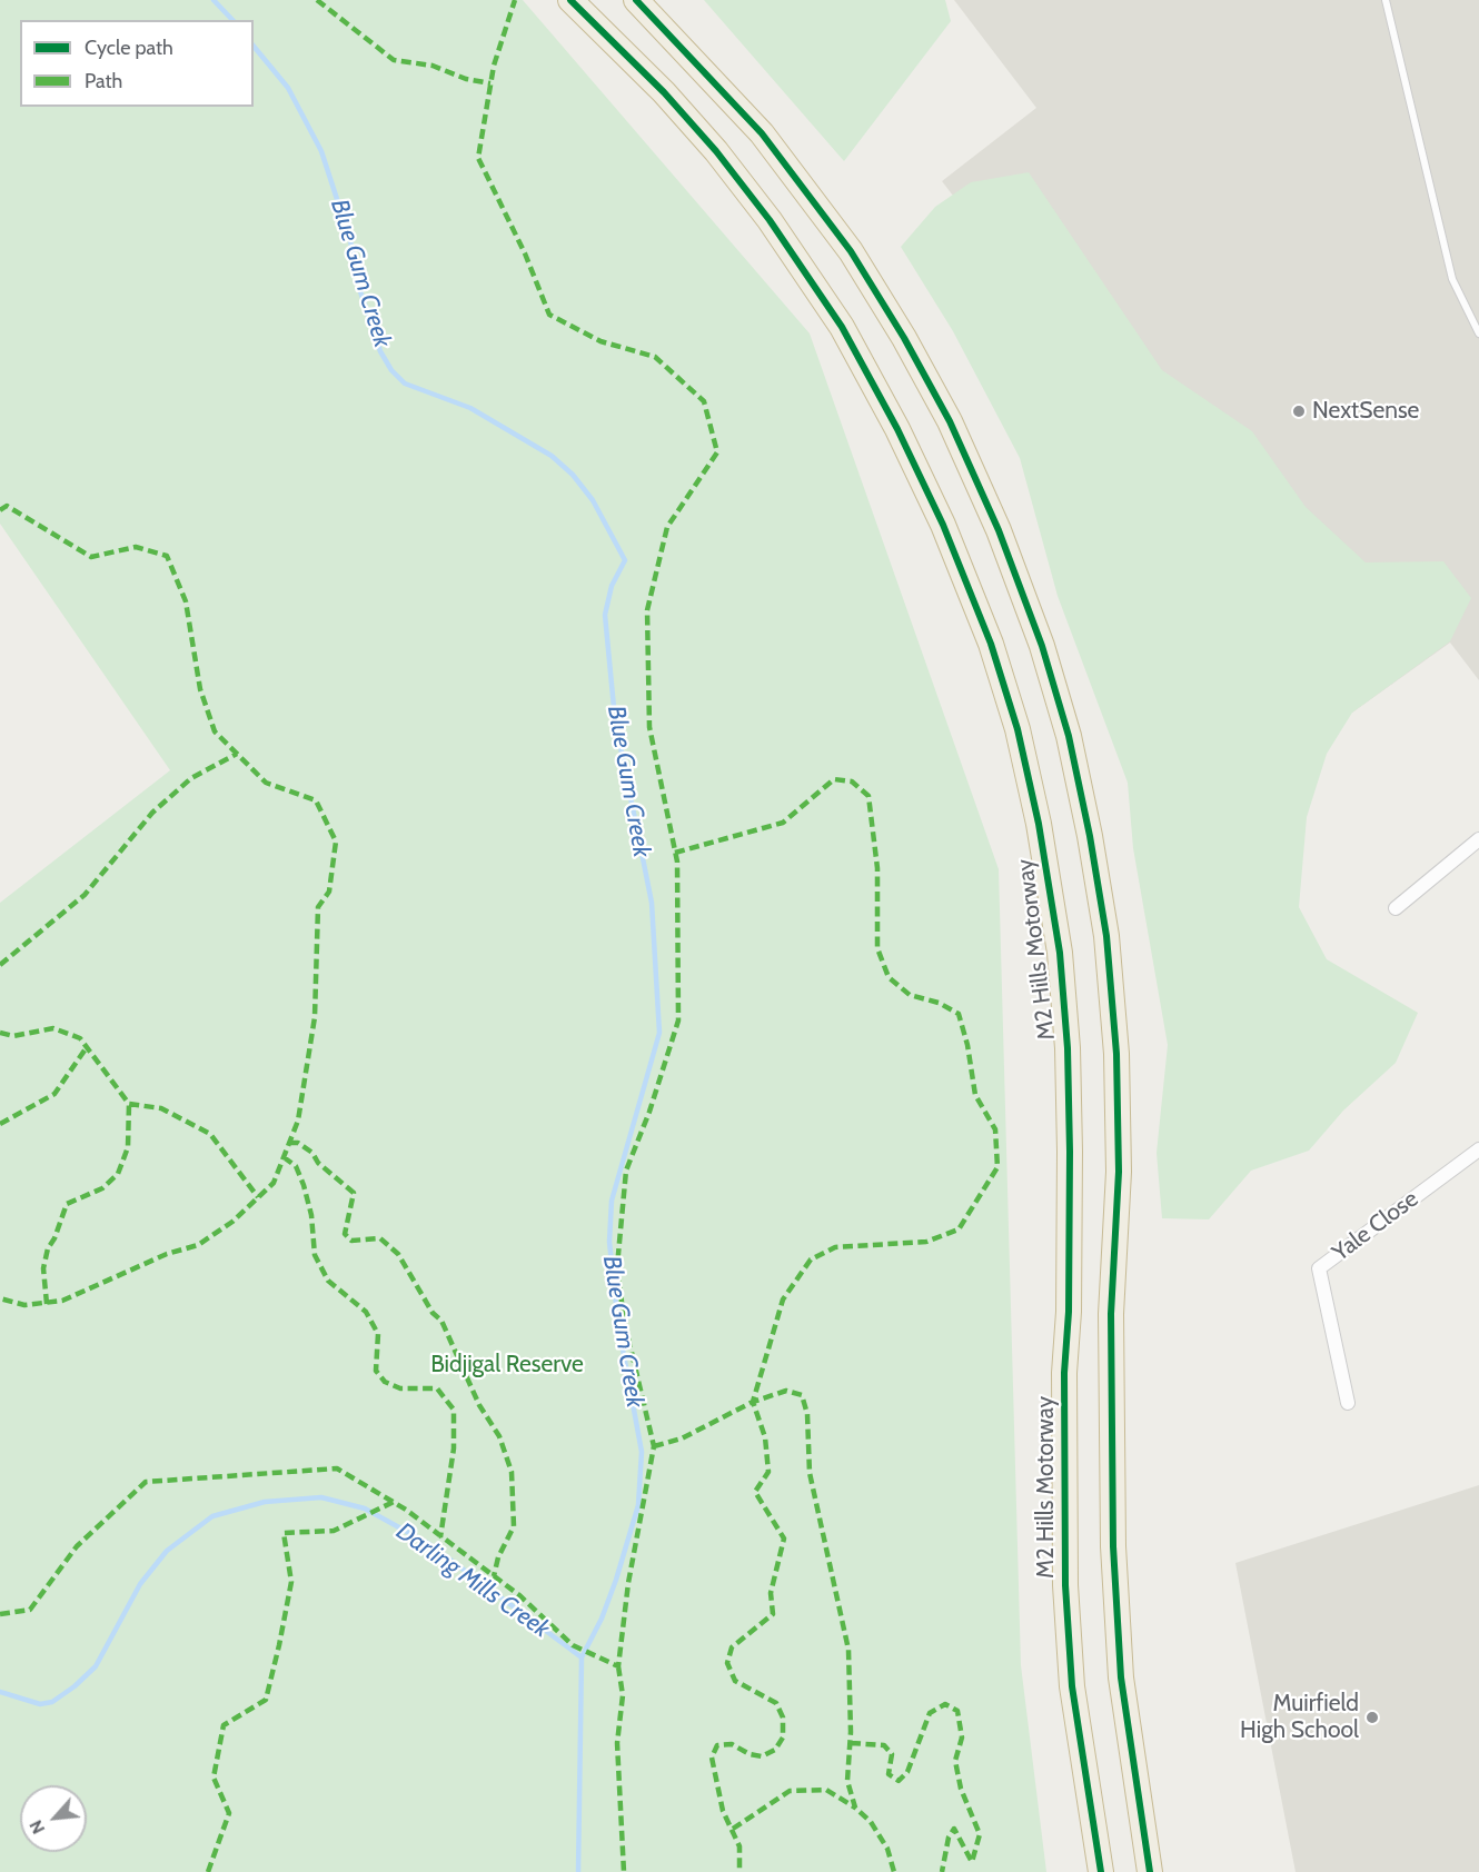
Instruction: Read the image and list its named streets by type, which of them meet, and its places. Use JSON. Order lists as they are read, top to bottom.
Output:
{
  "streets": {
    "highway": ["M2 Hills Motorway"],
    "street": ["Yale Close"]
  },
  "water": ["Blue Gum Creek", "Darling Mills Creek"],
  "parks": ["Bidjigal Reserve"],
  "places": ["NextSense", "Muirfield High School"],
  "legend": ["Cycle path", "Path"],
  "north": "bottom left"
}
